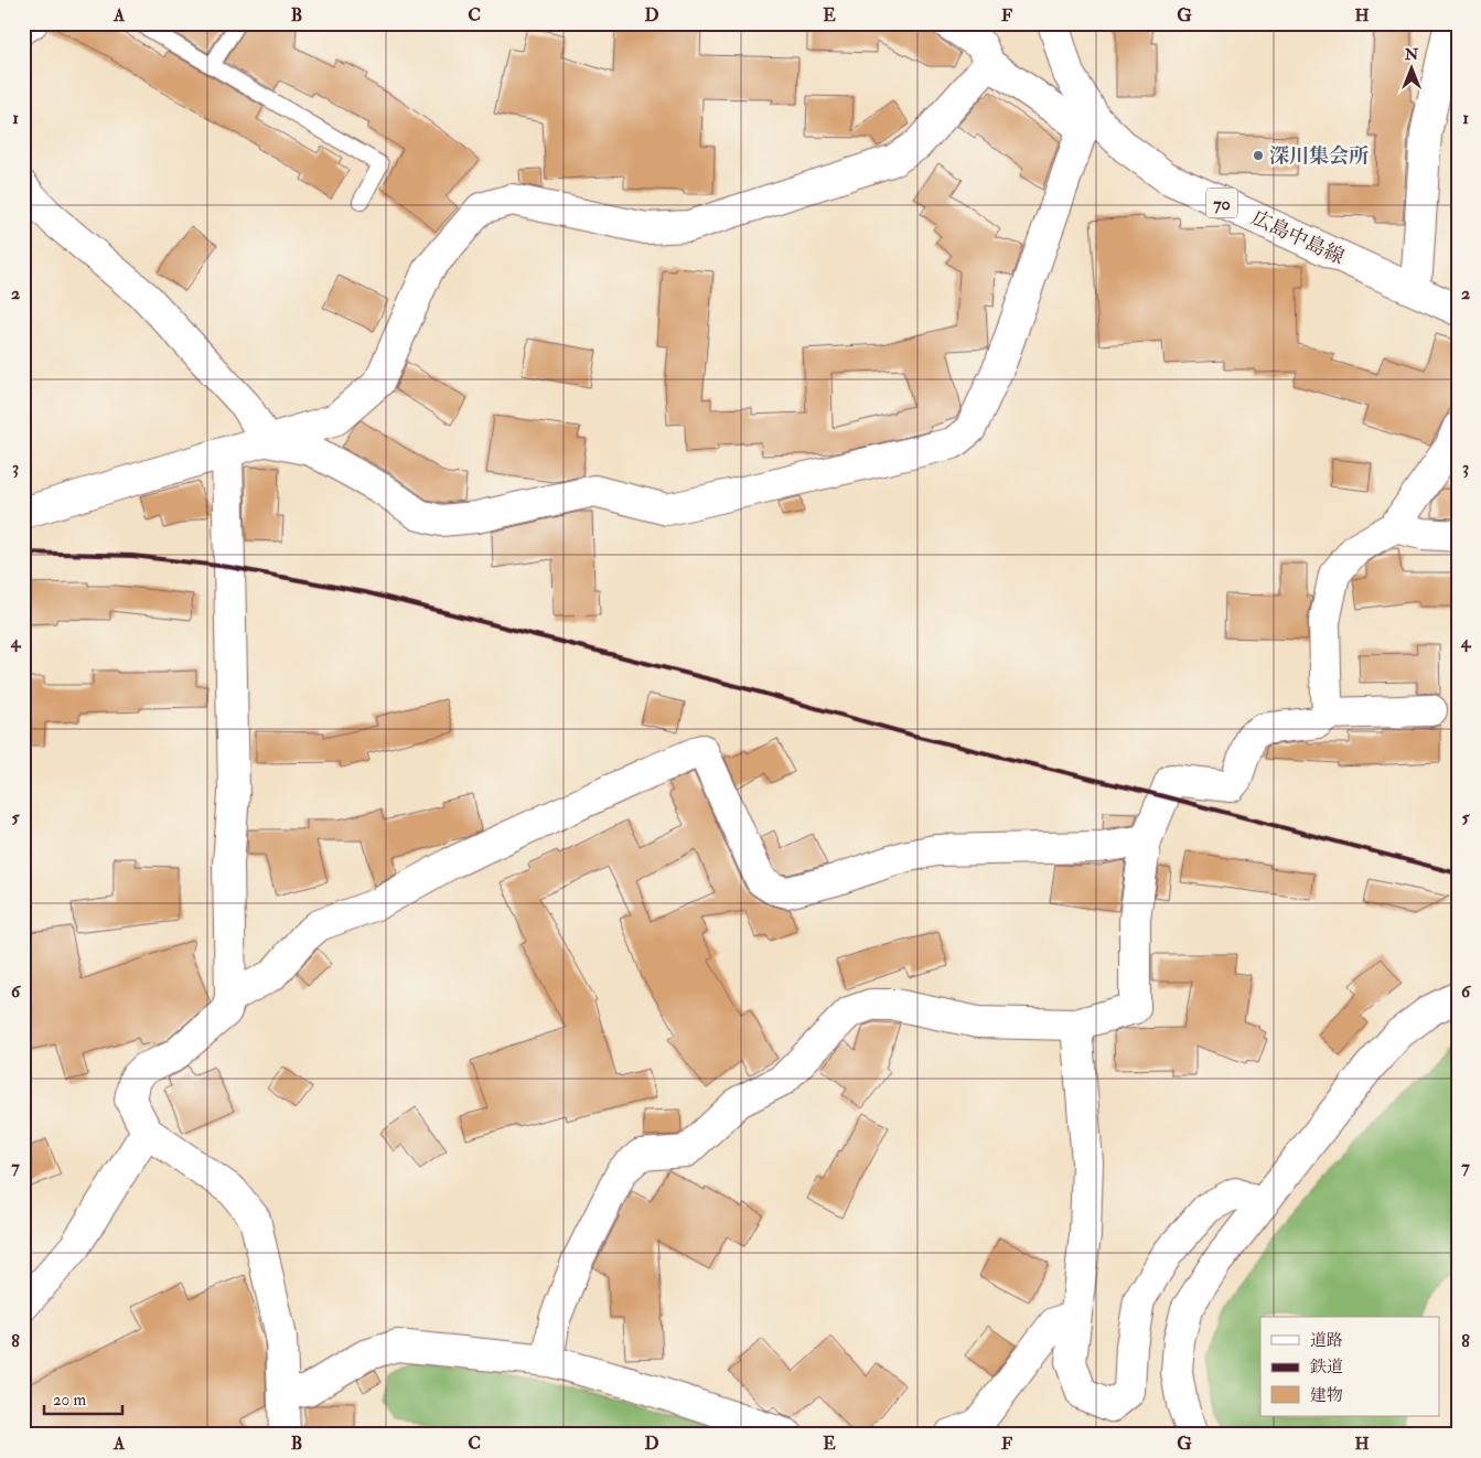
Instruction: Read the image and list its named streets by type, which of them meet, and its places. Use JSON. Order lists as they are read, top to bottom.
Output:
{
  "streets": {
    "street": ["70", "広島中島線"]
  },
  "places": ["深川集会所"],
  "legend": ["道路", "鉄道", "建物"],
  "scale_bar": "20 m",
  "north": "top",
  "grid": {
    "columns": [
      "A",
      "B",
      "C",
      "D",
      "E",
      "F",
      "G",
      "H"
    ],
    "rows": [
      "1",
      "2",
      "3",
      "4",
      "5",
      "6",
      "7",
      "8"
    ]
  }
}
